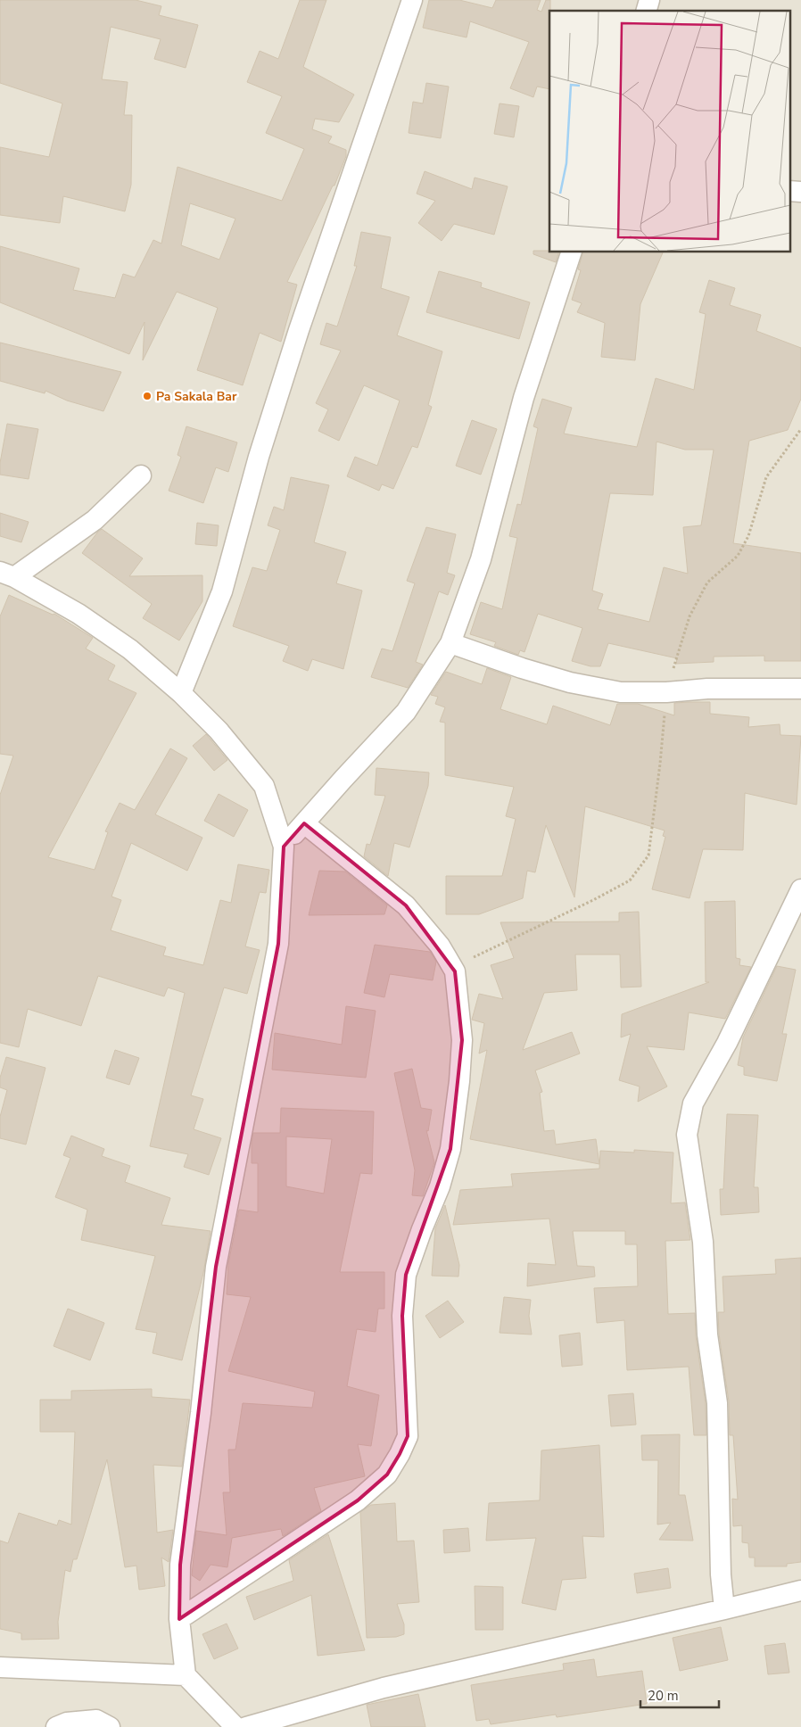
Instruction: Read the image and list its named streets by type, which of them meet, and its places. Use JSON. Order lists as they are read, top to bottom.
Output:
{
  "places": ["Pa Sakala Bar"],
  "scale_bar": "20 m"
}
